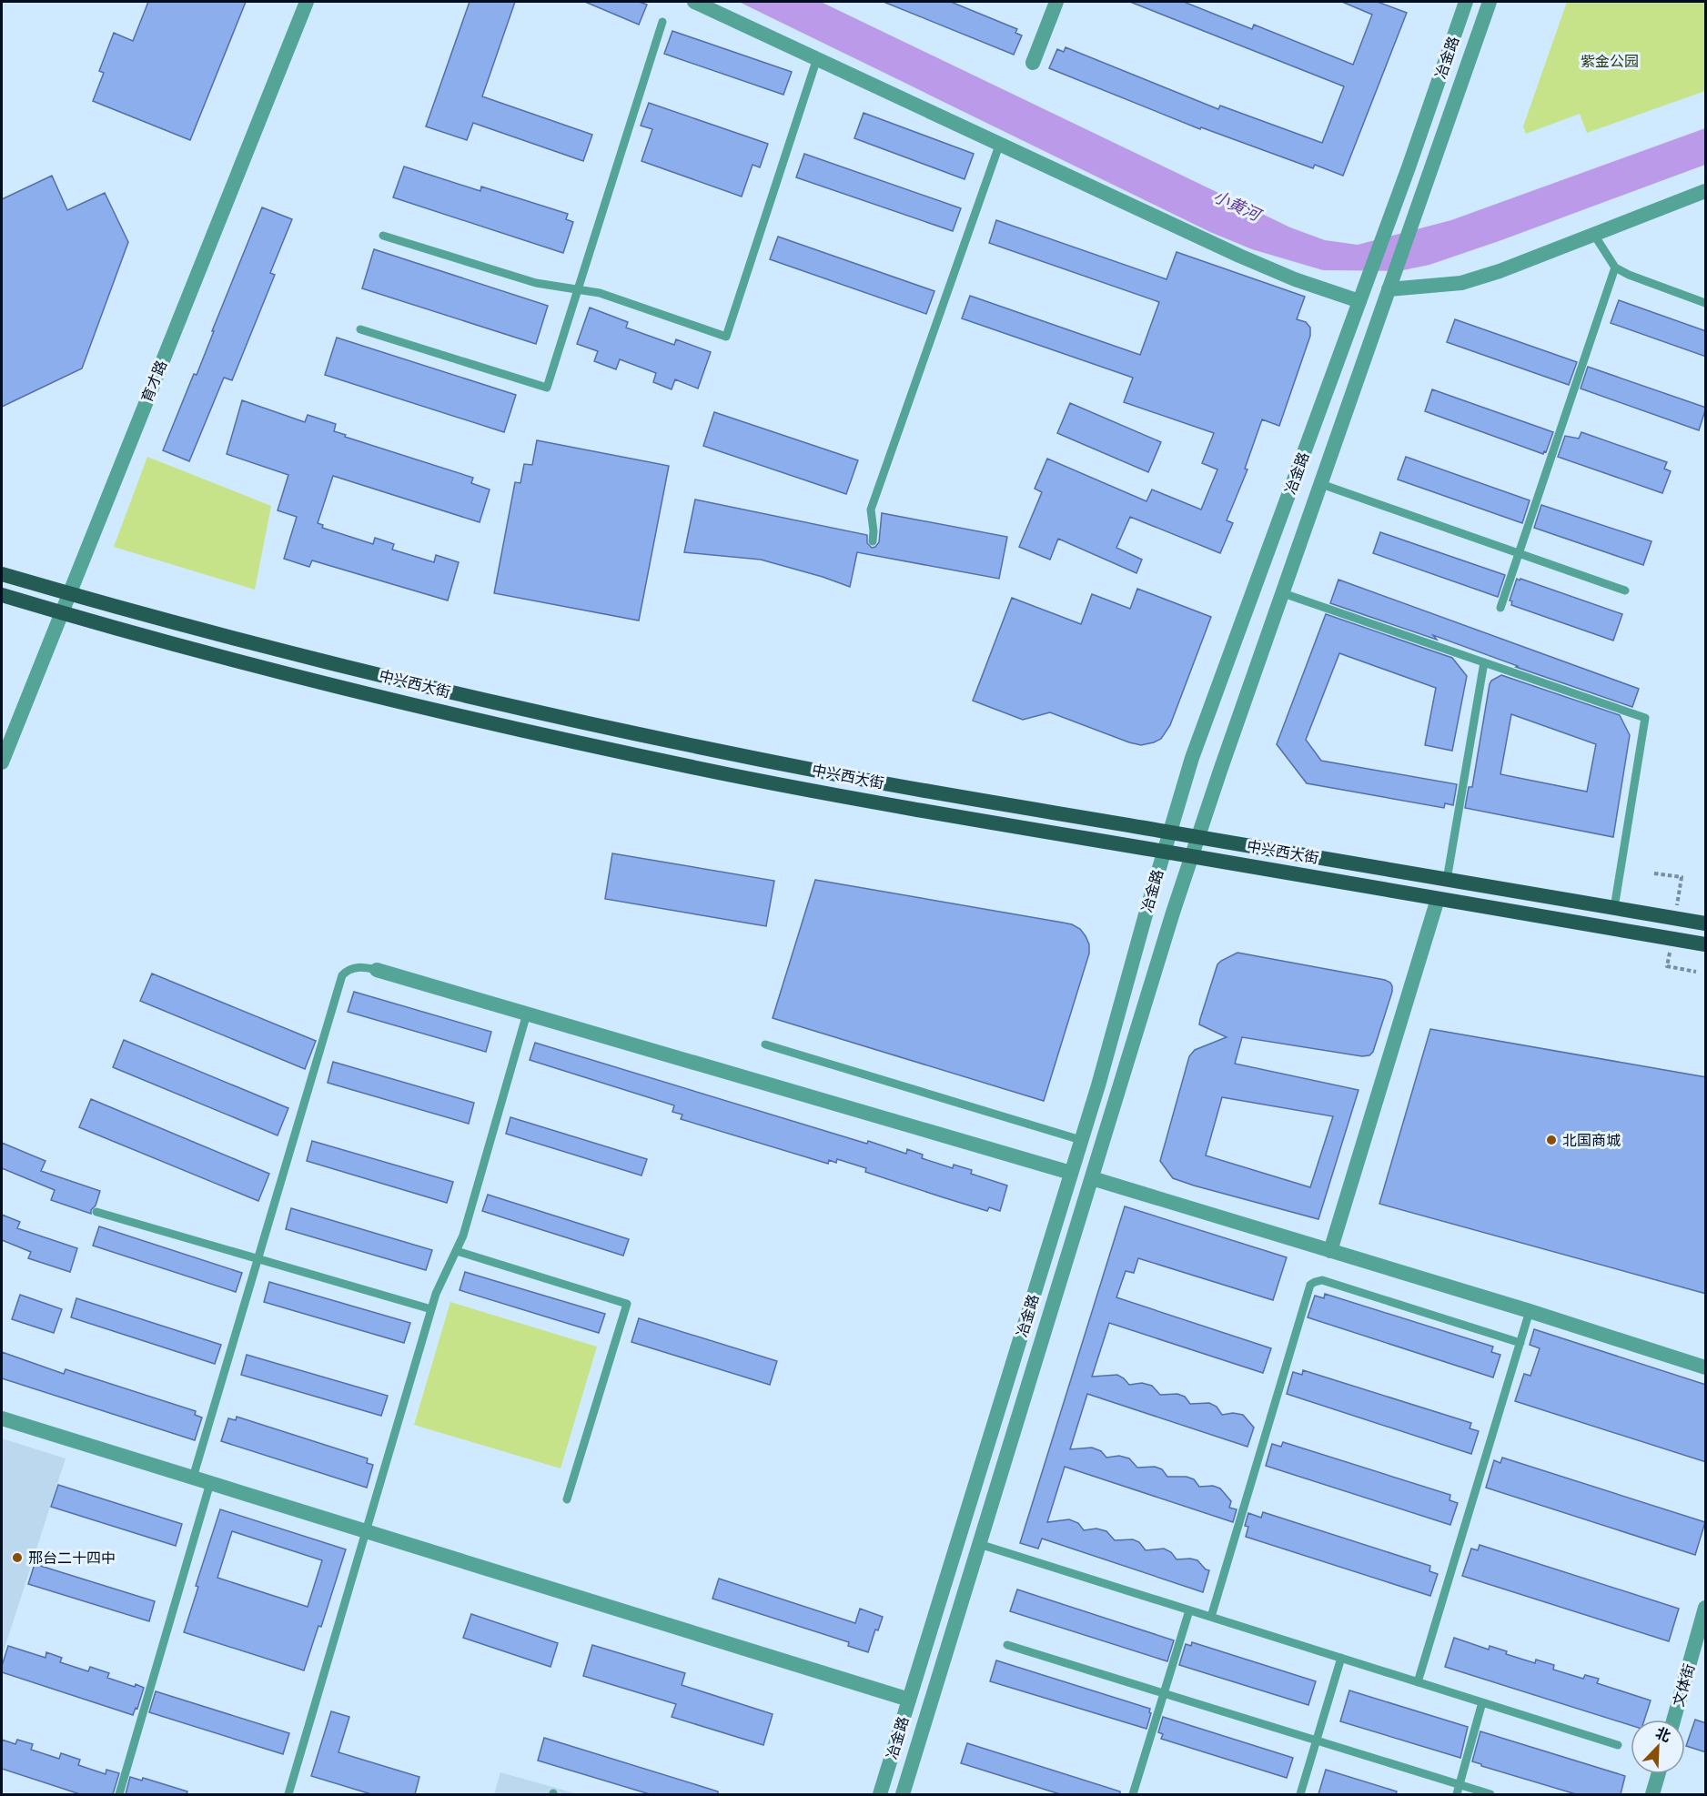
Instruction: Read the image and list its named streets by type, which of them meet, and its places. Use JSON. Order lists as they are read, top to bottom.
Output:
{
  "streets": {
    "main road": ["中兴西大街"],
    "street": ["冶金路", "育才路", "文体街"]
  },
  "crossings": [
    ["冶金路", "中兴西大街"],
    ["育才路", "中兴西大街"]
  ],
  "water": ["小黄河"],
  "parks": ["紫金公园"],
  "places": ["北国商城", "邢台二十四中"],
  "north": "top right"
}
